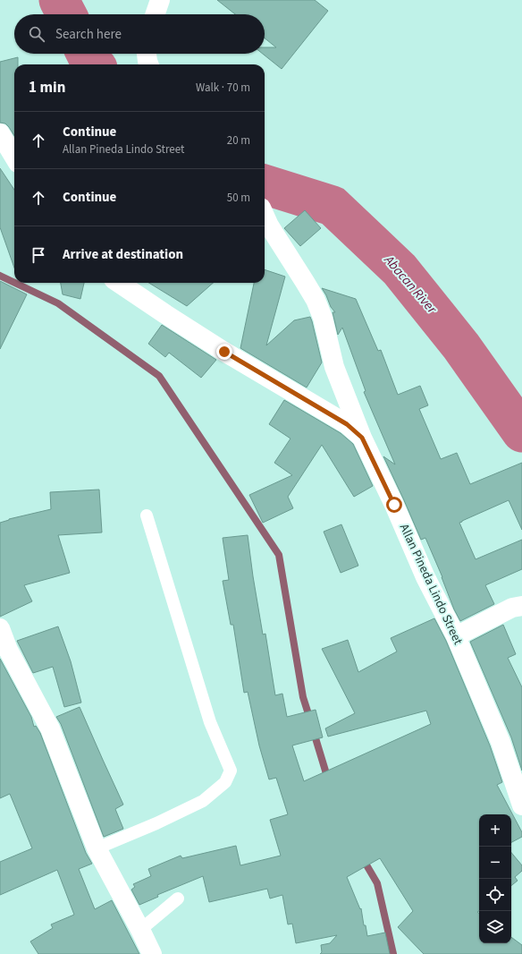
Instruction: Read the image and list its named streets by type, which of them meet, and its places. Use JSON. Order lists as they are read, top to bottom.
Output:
{
  "streets": {
    "street": ["Allan Pineda Lindo Street"]
  },
  "water": ["Abacan River"],
  "page": {
    "search": "Search here",
    "heading": ["1 min", "Walk · 70 m"],
    "list": [
      ["Continue", "Allan Pineda Lindo Street", "20 m"],
      ["Continue", "50 m"],
      "Arrive at destination"
    ],
    "map_buttons": ["+", "−"]
  }
}
